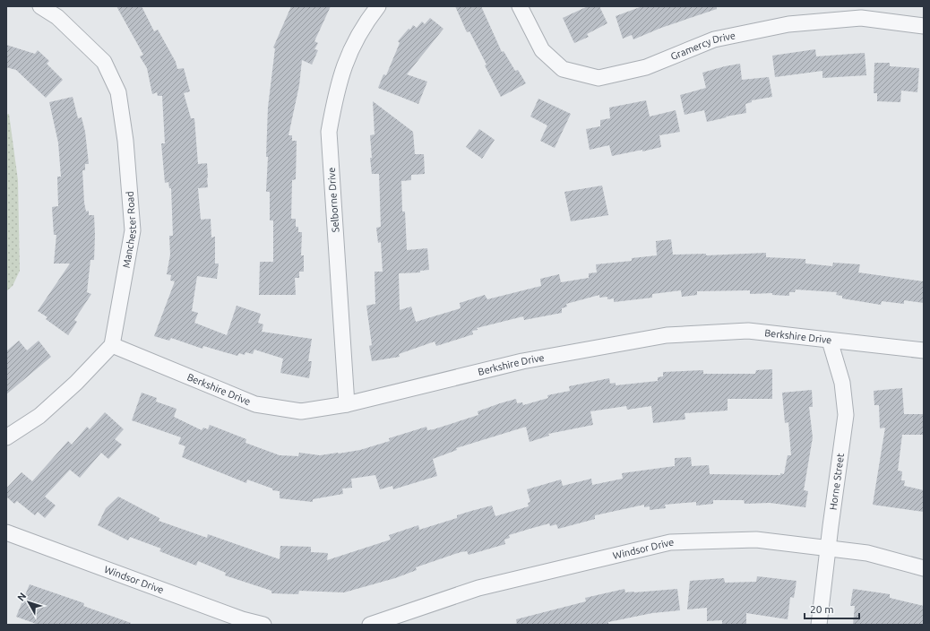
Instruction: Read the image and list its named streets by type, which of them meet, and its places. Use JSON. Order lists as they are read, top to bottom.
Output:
{
  "streets": {
    "street": [
      "Gramercy Drive",
      "Selborne Drive",
      "Manchester Road",
      "Berkshire Drive",
      "Horne Street",
      "Windsor Drive"
    ]
  },
  "crossings": [
    ["Selborne Drive", "Berkshire Drive"],
    ["Manchester Road", "Berkshire Drive"],
    ["Berkshire Drive", "Horne Street"],
    ["Horne Street", "Windsor Drive"]
  ],
  "scale_bar": "20 m",
  "north": "top left"
}
